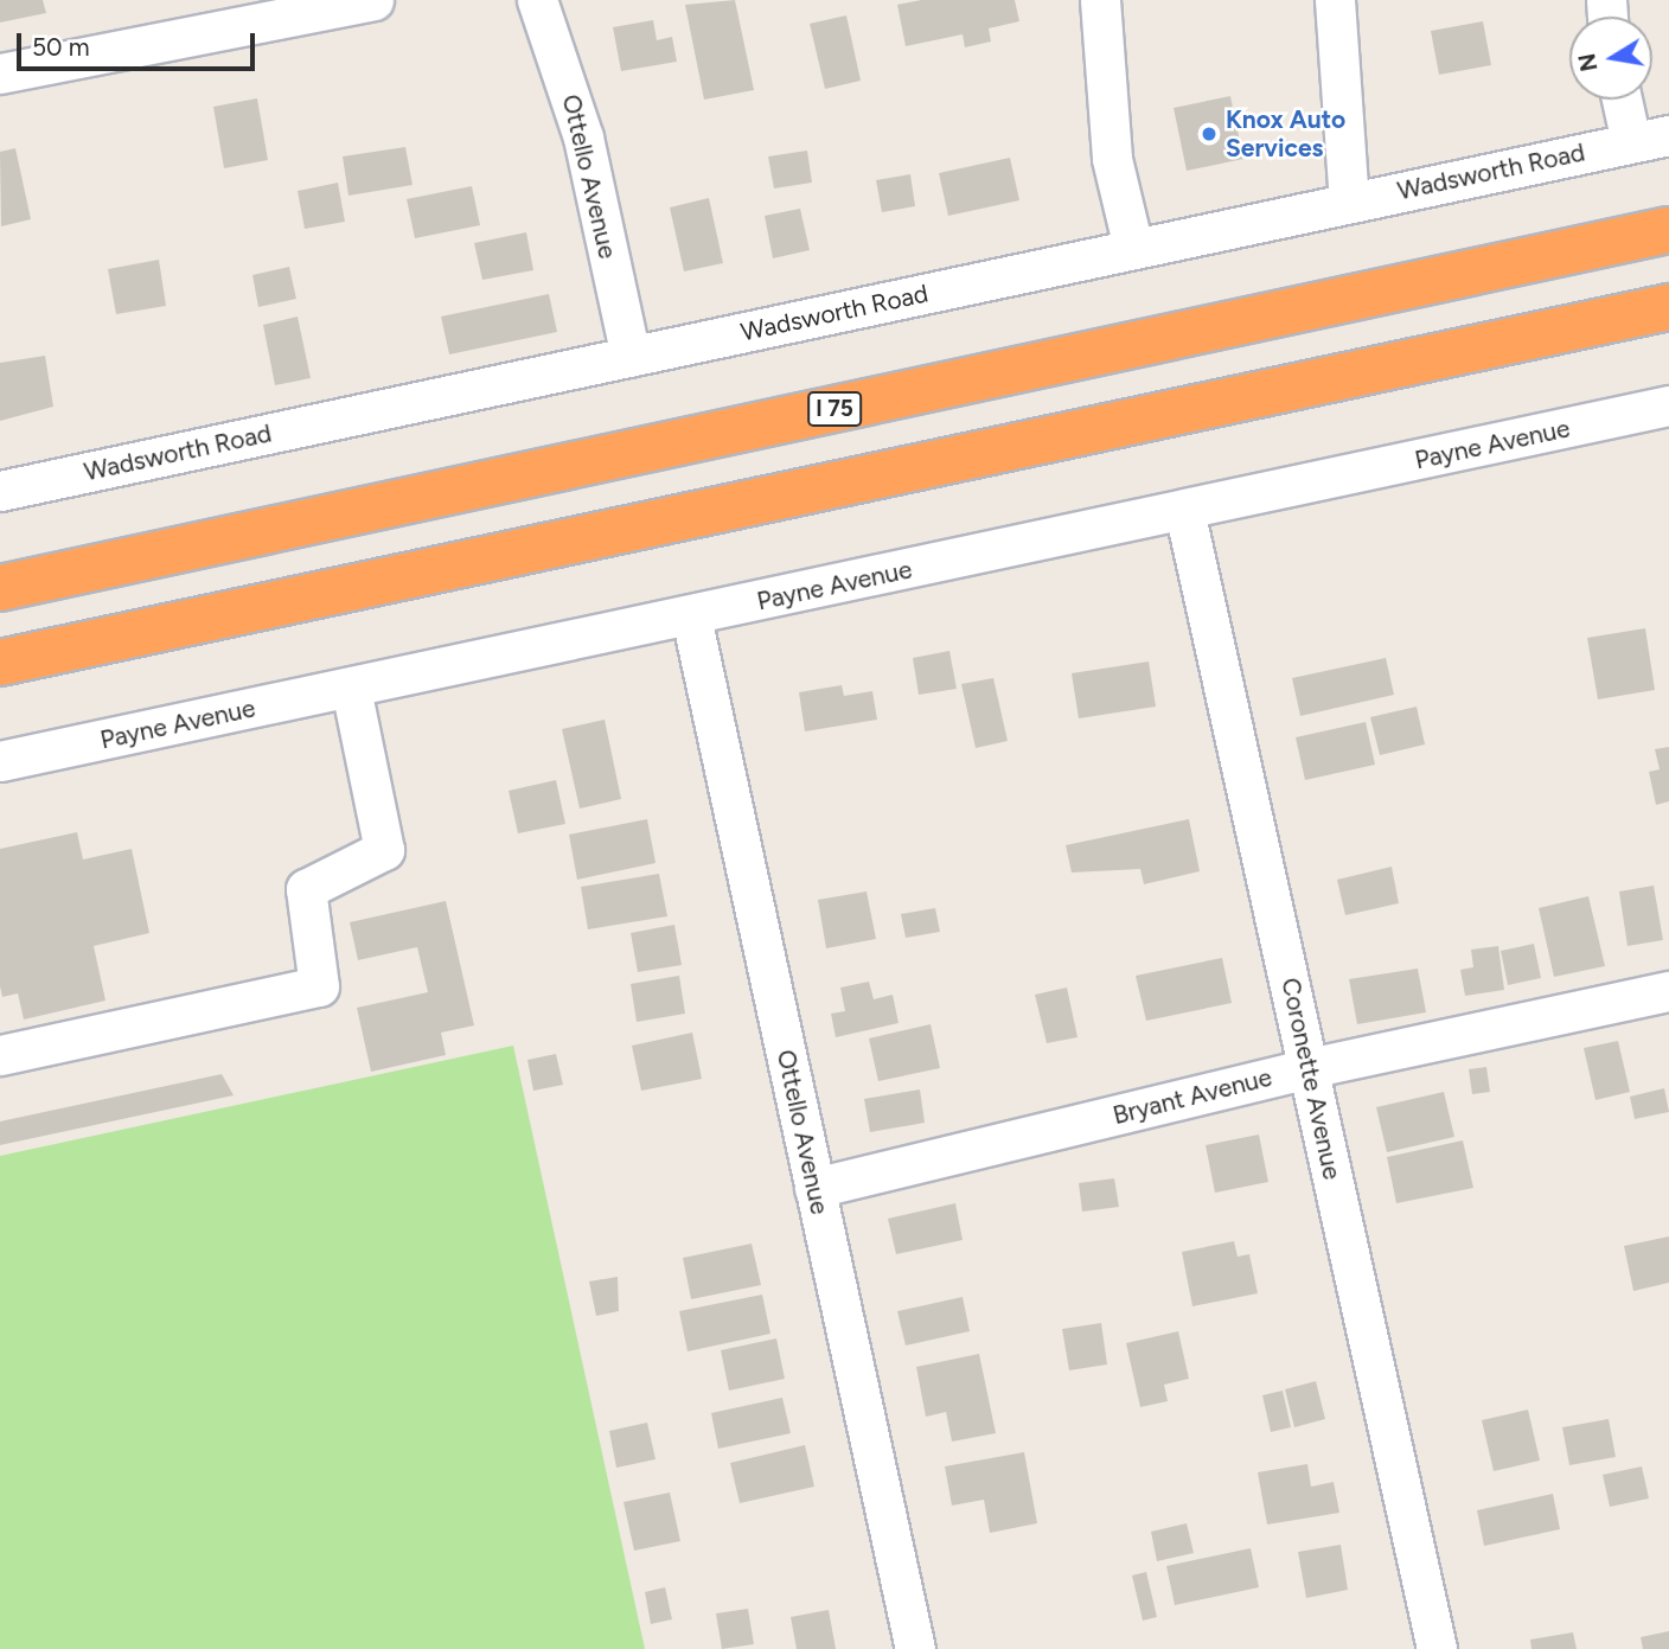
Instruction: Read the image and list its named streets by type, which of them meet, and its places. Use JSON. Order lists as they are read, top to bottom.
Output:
{
  "streets": {
    "highway": ["I 75"],
    "street": [
      "Wadsworth Road",
      "Ottello Avenue",
      "Payne Avenue",
      "Coronette Avenue",
      "Bryant Avenue"
    ]
  },
  "crossings": [
    ["Wadsworth Road", "Ottello Avenue"],
    ["Ottello Avenue", "Payne Avenue"],
    ["Ottello Avenue", "Bryant Avenue"],
    ["Payne Avenue", "Coronette Avenue"],
    ["Coronette Avenue", "Bryant Avenue"]
  ],
  "places": ["Knox Auto Services"],
  "scale_bar": "50 m",
  "north": "left"
}
